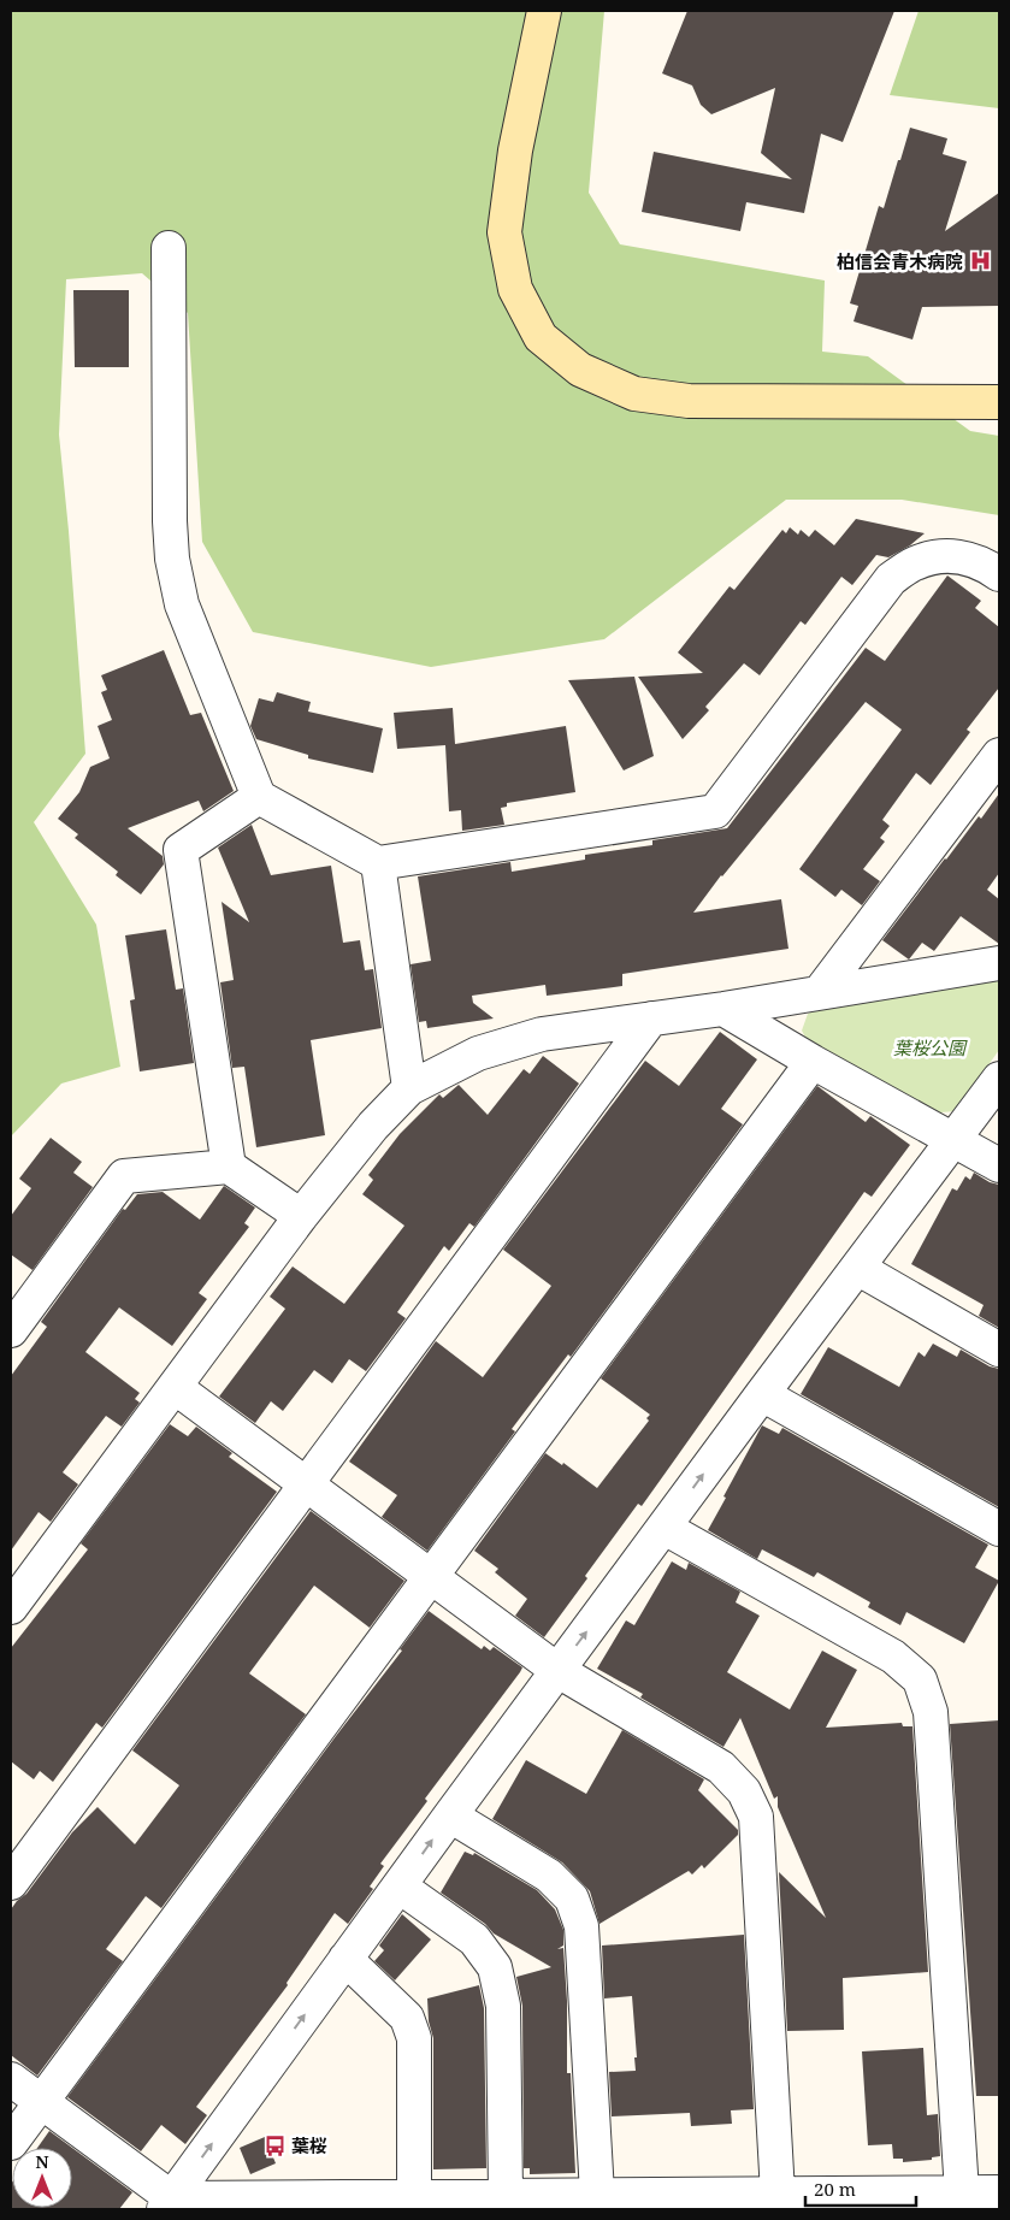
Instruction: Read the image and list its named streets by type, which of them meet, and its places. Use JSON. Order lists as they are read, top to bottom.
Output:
{
  "parks": ["葉桜公園"],
  "places": {
    "hospital": ["柏信会青木病院"],
    "bus stop": ["葉桜"]
  },
  "scale_bar": "20 m",
  "north": "top"
}
